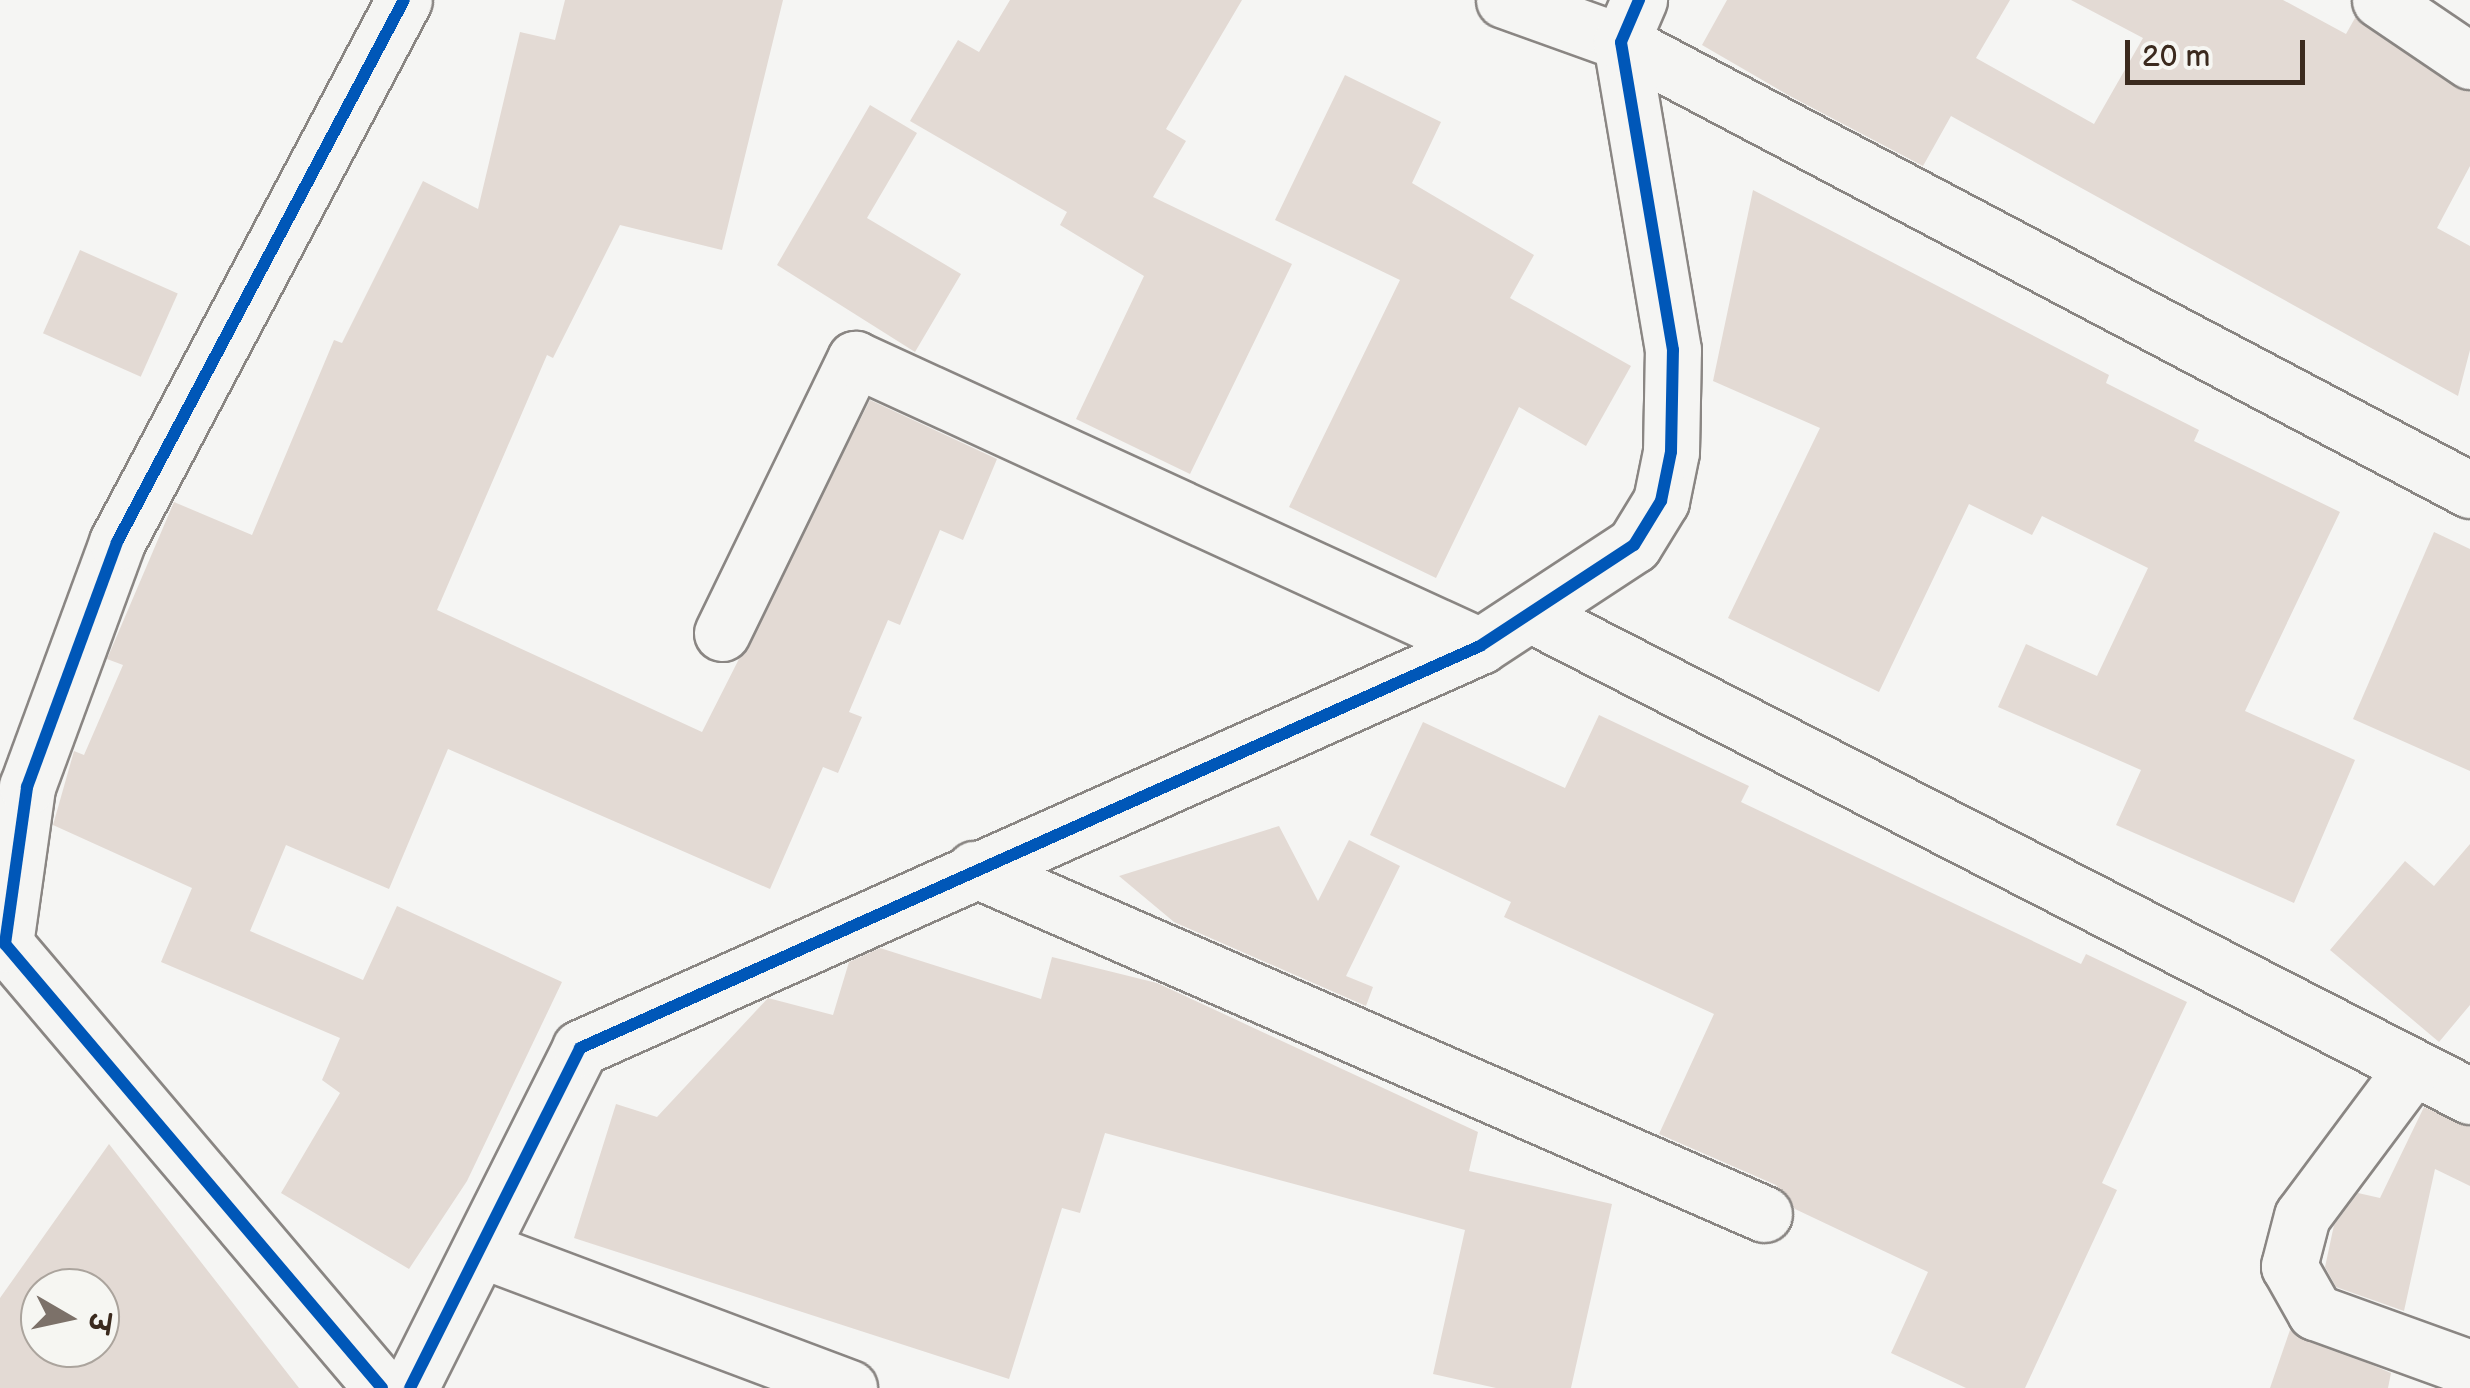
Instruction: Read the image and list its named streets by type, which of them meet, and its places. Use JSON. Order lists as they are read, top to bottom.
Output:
{
  "scale_bar": "20 m",
  "north": "right"
}
